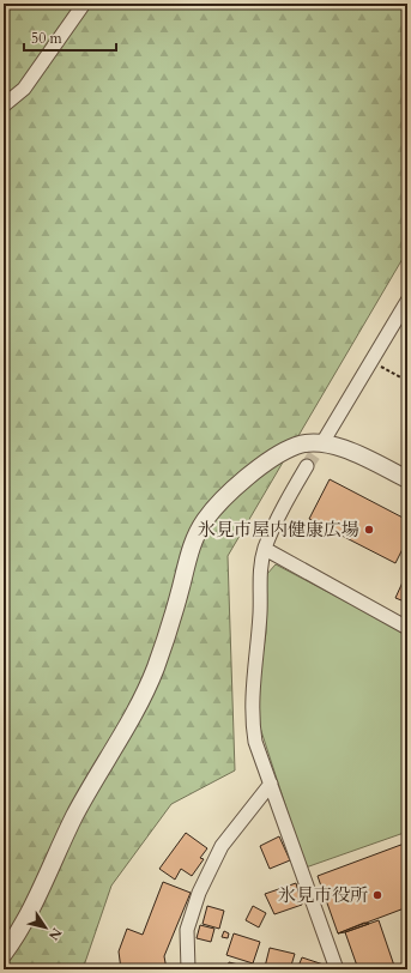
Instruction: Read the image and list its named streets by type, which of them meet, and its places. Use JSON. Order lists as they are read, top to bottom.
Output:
{
  "places": ["氷見市屋内健康広場", "氷見市役所"],
  "scale_bar": "50 m",
  "north": "bottom right"
}
